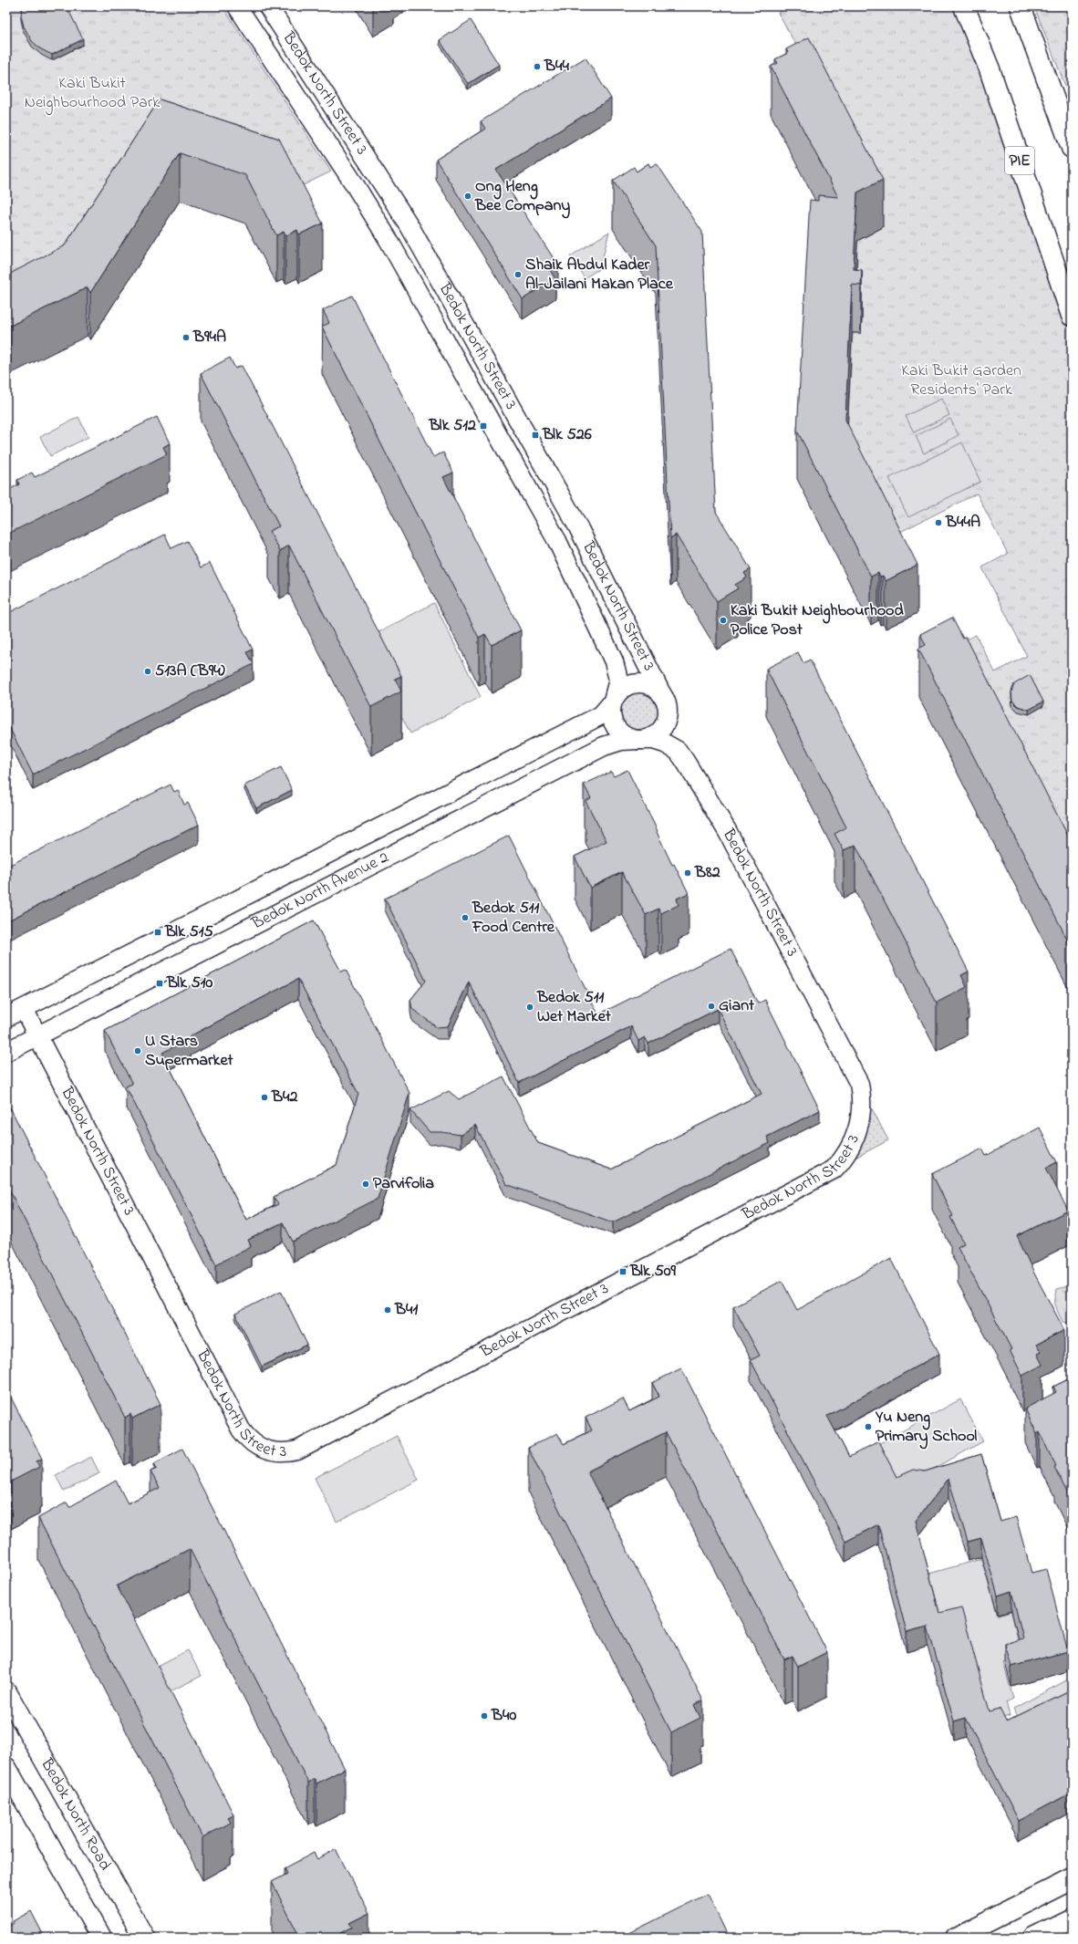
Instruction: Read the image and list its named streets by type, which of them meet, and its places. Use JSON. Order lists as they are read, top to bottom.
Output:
{
  "streets": {
    "main road": ["PIE", "Bedok North Road"],
    "street": ["Bedok North Street 3", "Bedok North Avenue 2"]
  },
  "crossings": [
    ["Bedok North Street 3", "Bedok North Avenue 2"]
  ],
  "parks": ["Kaki Bukit Neighbourhood Park", "Kaki Bukit Garden Residents' Park"],
  "places": {
    "other": [
      "B44",
      "Ong Heng Bee Company",
      "Shaik Abdul Kader Al-Jailani Makan Place",
      "B94A",
      "B44A",
      "Kaki Bukit Neighbourhood Police Post",
      "513A (B94)",
      "B82",
      "Bedok 511 Food Centre",
      "Giant",
      "Bedok 511 Wet Market",
      "U Stars Supermarket",
      "B42",
      "Parvifolia",
      "B41",
      "Yu Neng Primary School",
      "B40"
    ],
    "transit": [
      "Blk 512",
      "Blk 526",
      "Blk 515",
      "Blk 510",
      "Blk 509"
    ]
  }
}
